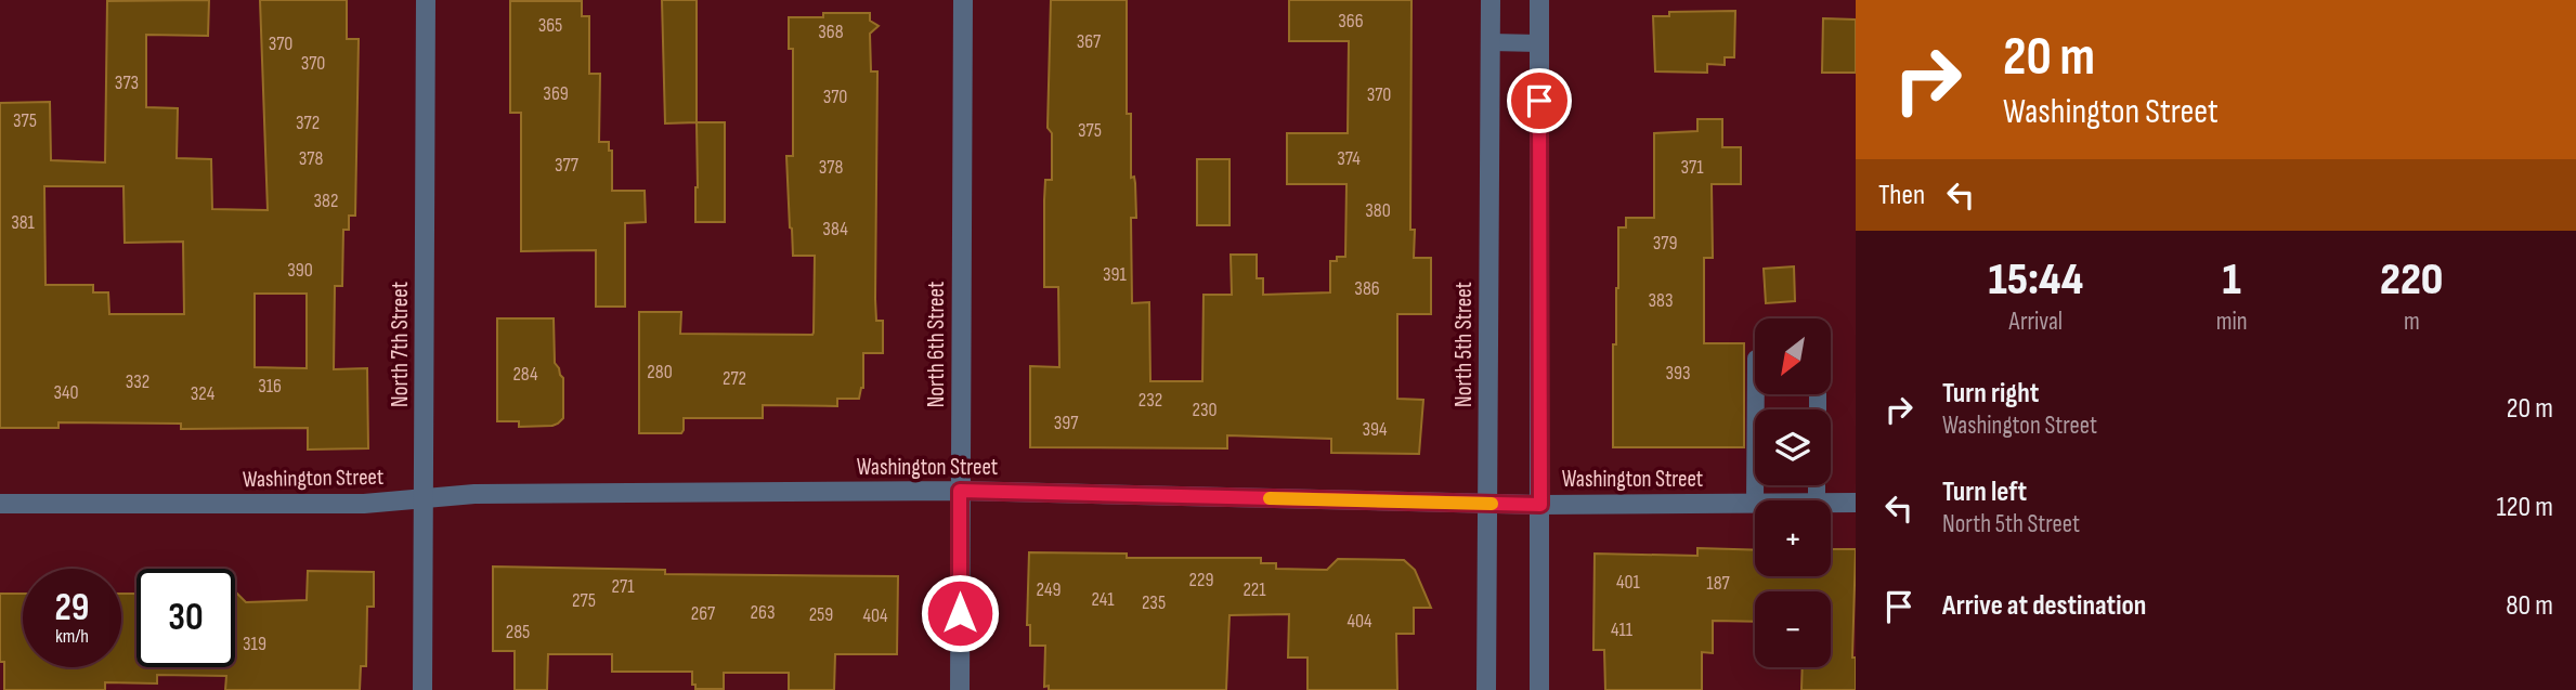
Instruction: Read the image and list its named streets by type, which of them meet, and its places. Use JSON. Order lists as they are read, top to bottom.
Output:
{
  "streets": {
    "street": [
      "North 7th Street",
      "North 6th Street",
      "North 5th Street",
      "Washington Street"
    ]
  },
  "crossings": [
    ["North 7th Street", "Washington Street"],
    ["North 6th Street", "Washington Street"],
    ["North 5th Street", "Washington Street"]
  ],
  "house_numbers": [
    "366",
    "365",
    "368",
    "367",
    "370",
    "370",
    "373",
    "369",
    "370",
    "370",
    "375",
    "372",
    "375",
    "378",
    "374",
    "377",
    "378",
    "371",
    "382",
    "380",
    "381",
    "384",
    "379",
    "390",
    "391",
    "386",
    "383",
    "280",
    "393",
    "284",
    "272",
    "332",
    "316",
    "340",
    "324",
    "232",
    "230",
    "397",
    "394",
    "229",
    "401",
    "187",
    "271",
    "249",
    "221",
    "241",
    "275",
    "235",
    "263",
    "267",
    "259",
    "404",
    "404",
    "411",
    "285",
    "319"
  ],
  "north": "bottom left",
  "page": {
    "turn": ["20 m", "Washington Street"],
    "then": "Then",
    "eta": [
      "15:44",
      "Arrival",
      "1",
      "min",
      "220",
      "m"
    ],
    "map_buttons": ["+", "−"],
    "list": [
      {
        "name": "Turn right",
        "note": "Washington Street",
        "value": "20 m"
      },
      {
        "name": "Turn left",
        "note": "North 5th Street",
        "value": "120 m"
      },
      {
        "name": "Arrive at destination",
        "value": "80 m"
      }
    ],
    "speed": "29 km/h",
    "limit": "30"
  }
}
